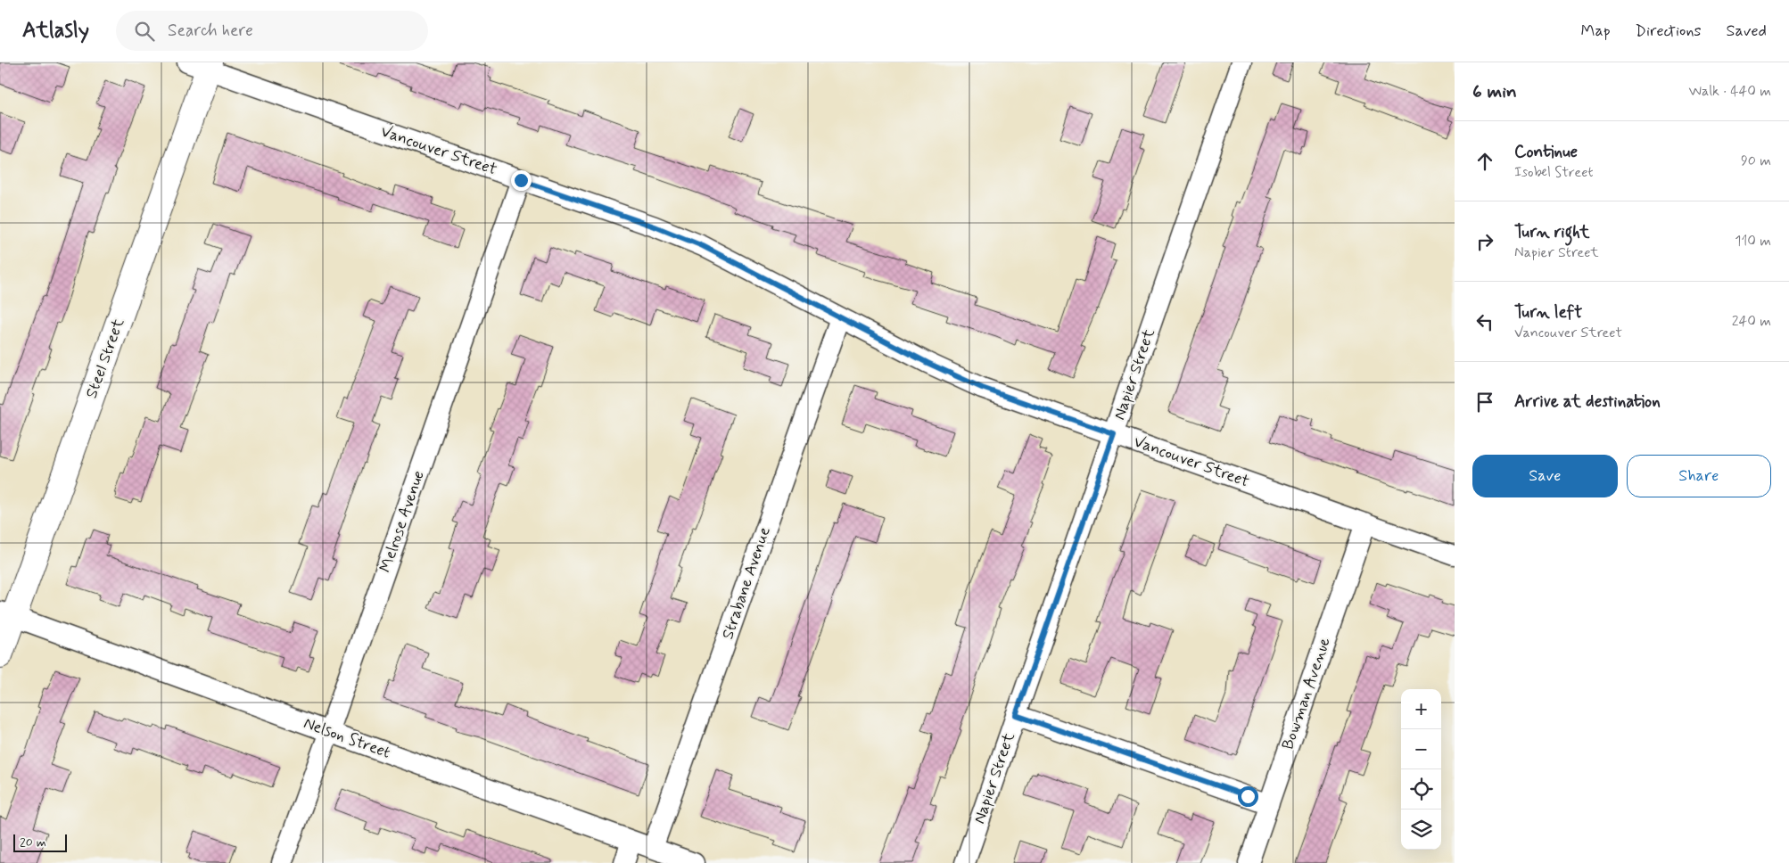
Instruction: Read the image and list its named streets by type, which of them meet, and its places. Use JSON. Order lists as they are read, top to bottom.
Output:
{
  "streets": {
    "street": [
      "Vancouver Street",
      "Steel Street",
      "Napier Street",
      "Melrose Avenue",
      "Strabane Avenue",
      "Bowman Avenue",
      "Nelson Street"
    ]
  },
  "crossings": [
    ["Vancouver Street", "Steel Street"],
    ["Vancouver Street", "Napier Street"],
    ["Vancouver Street", "Melrose Avenue"],
    ["Vancouver Street", "Strabane Avenue"],
    ["Vancouver Street", "Bowman Avenue"],
    ["Steel Street", "Nelson Street"],
    ["Melrose Avenue", "Nelson Street"],
    ["Strabane Avenue", "Nelson Street"]
  ],
  "scale_bar": "20 m",
  "page": {
    "header": "Atlasly",
    "search": "Search here",
    "nav": ["Map", "Directions", "Saved"],
    "heading": ["6 min", "Walk · 440 m"],
    "list": [
      ["Continue", "Isobel Street", "90 m"],
      ["Turn right", "Napier Street", "110 m"],
      ["Turn left", "Vancouver Street", "240 m"],
      "Arrive at destination"
    ],
    "buttons": ["Save", "Share"],
    "map_buttons": ["+", "−"],
    "scale": "20 m"
  }
}
